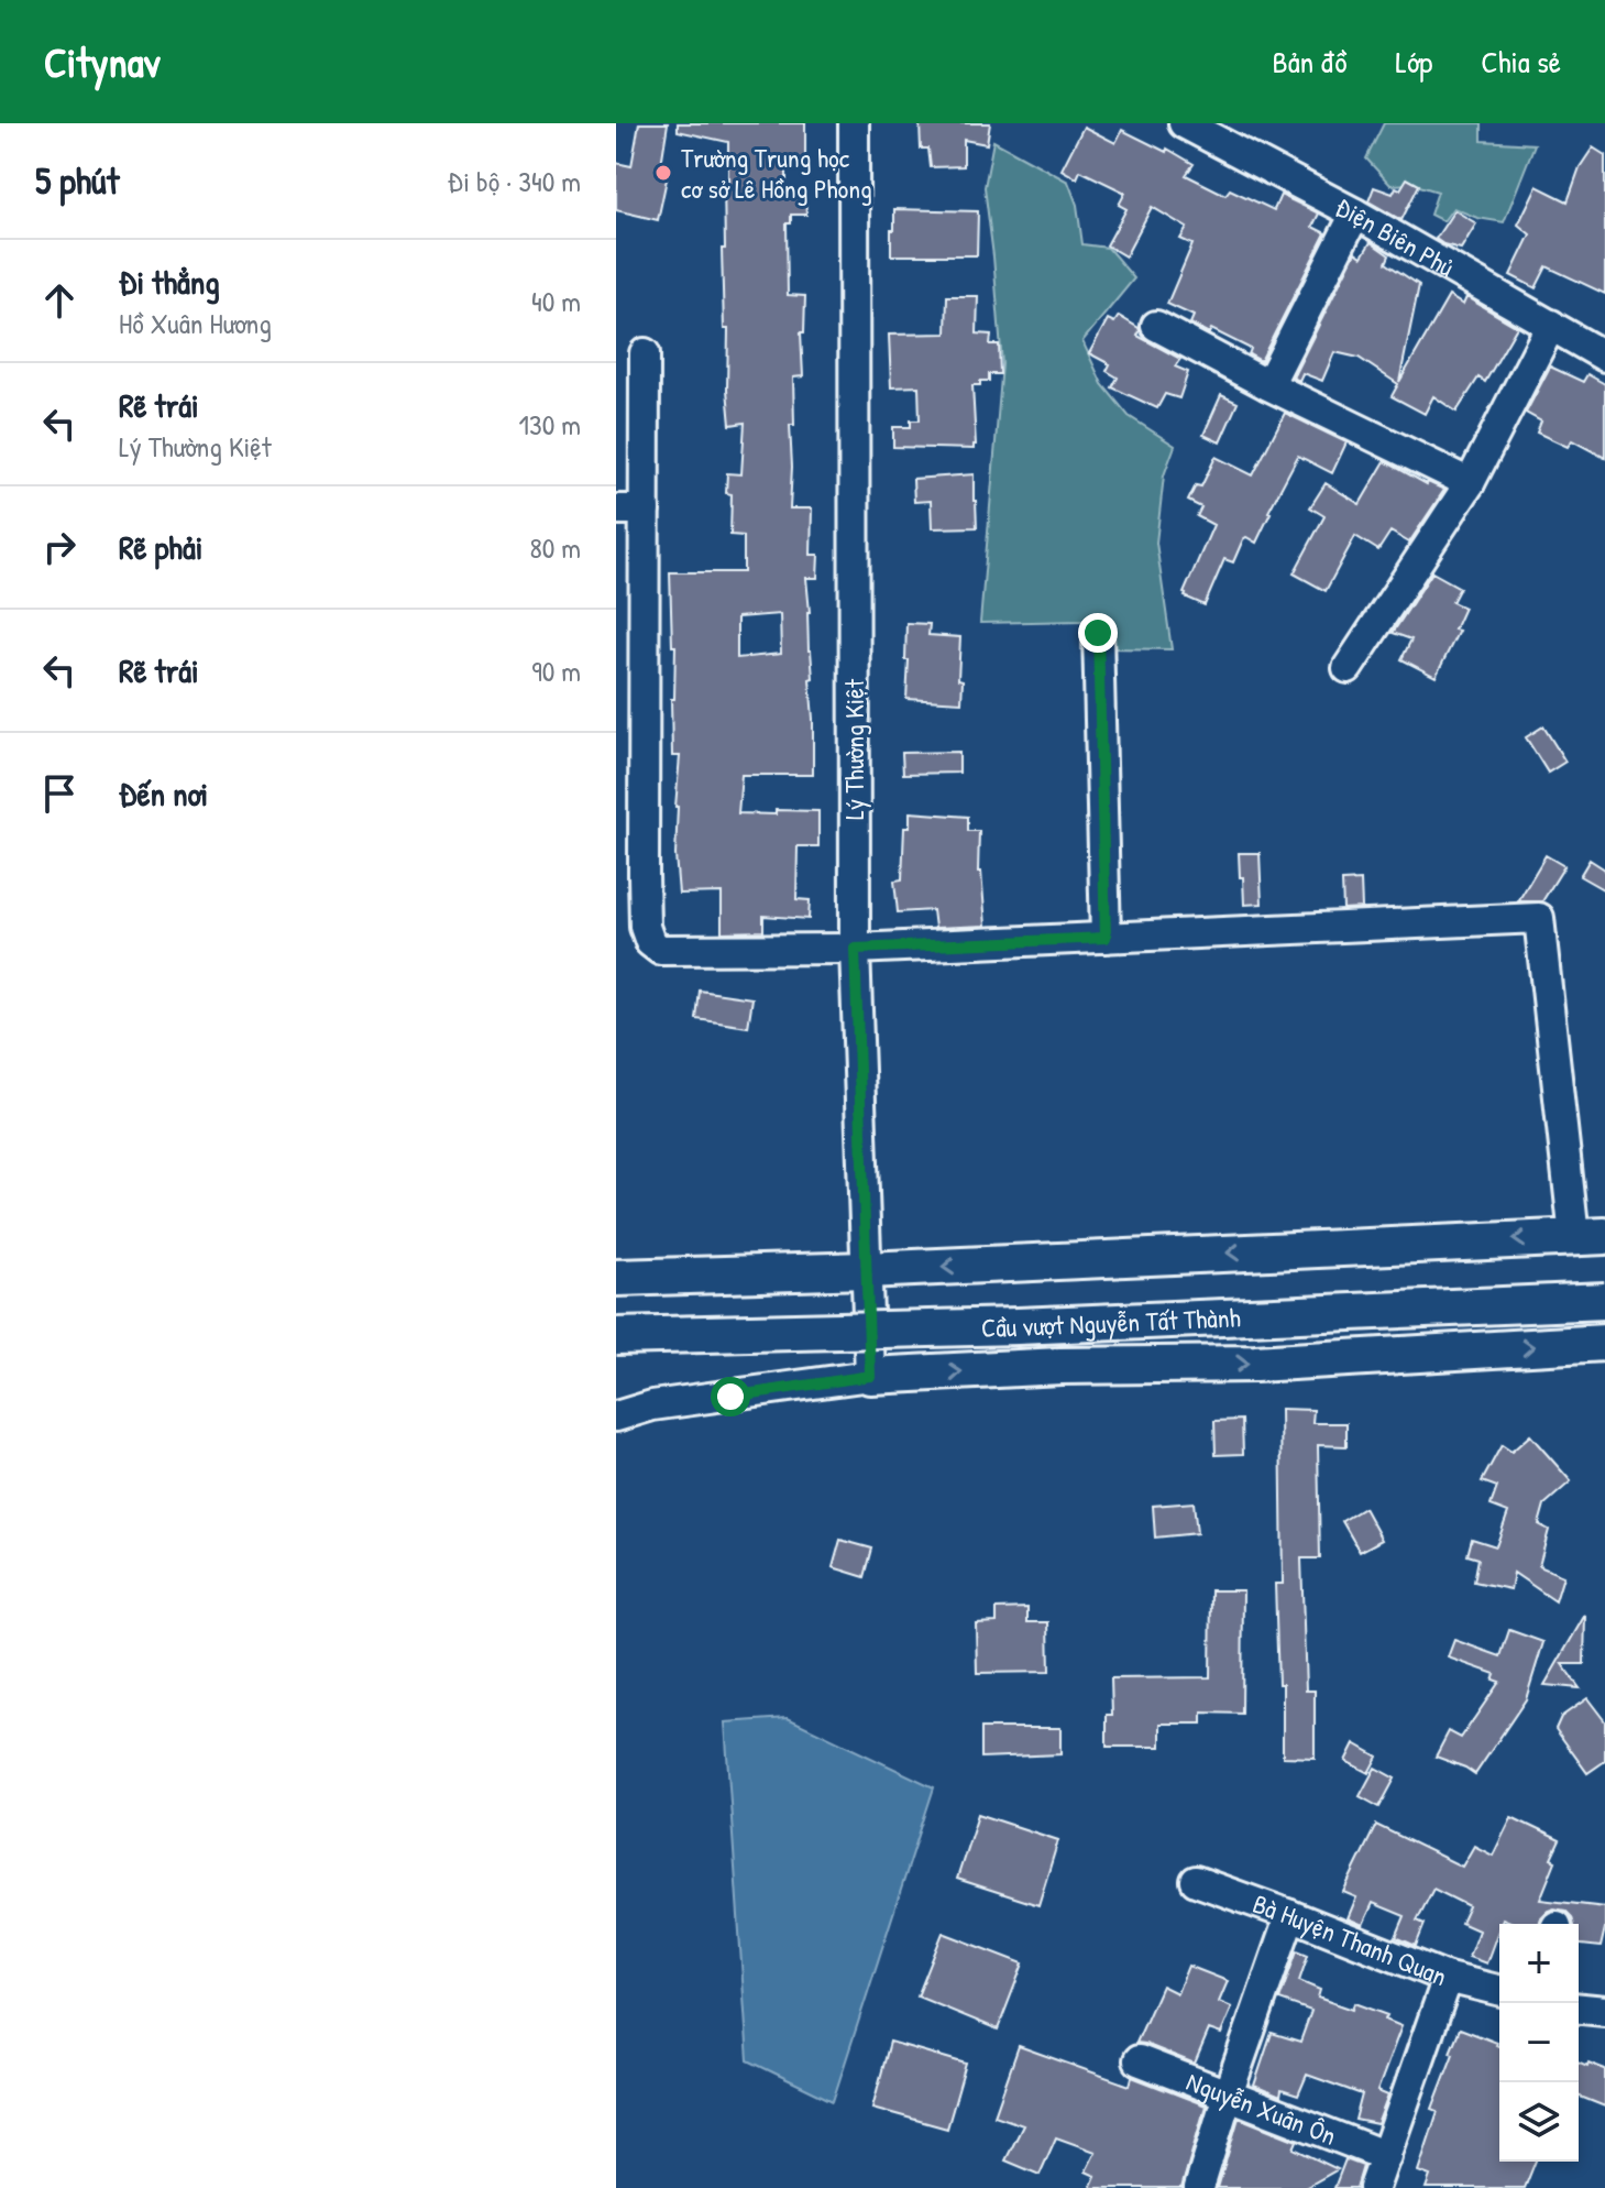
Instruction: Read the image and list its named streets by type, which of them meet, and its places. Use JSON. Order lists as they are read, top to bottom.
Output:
{
  "streets": {
    "main road": ["Cầu vượt Nguyễn Tất Thành"],
    "street": [
      "Điện Biên Phủ",
      "Lý Thường Kiệt",
      "Bà Huyện Thanh Quan",
      "Nguyễn Xuân Ôn"
    ]
  },
  "places": ["Trường Trung học cơ sở Lê Hồng Phong"],
  "page": {
    "header": "Citynav",
    "nav": ["Bản đồ", "Lớp", "Chia sẻ"],
    "heading": ["5 phút", "Đi bộ · 340 m"],
    "list": [
      ["Đi thẳng", "Hồ Xuân Hương", "40 m"],
      ["Rẽ trái", "Lý Thường Kiệt", "130 m"],
      ["Rẽ phải", "80 m"],
      ["Rẽ trái", "90 m"],
      "Đến nơi"
    ],
    "map_buttons": ["+", "−"]
  }
}
